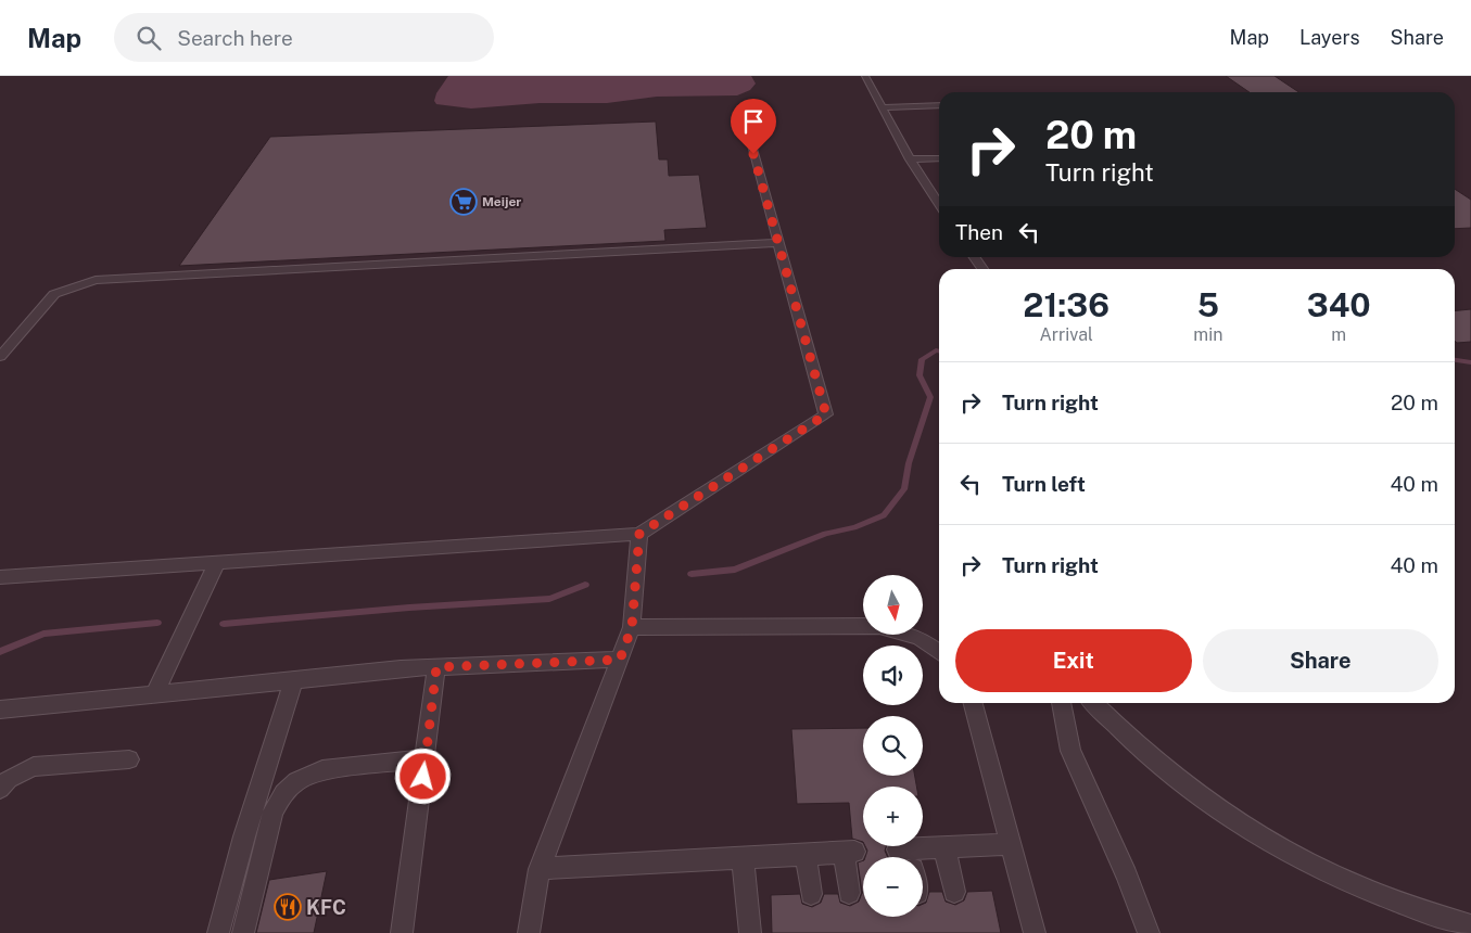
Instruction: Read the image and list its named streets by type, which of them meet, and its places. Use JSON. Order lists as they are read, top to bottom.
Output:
{
  "places": {
    "supermarket": ["Meijer"],
    "restaurant": ["KFC"]
  },
  "north": "bottom",
  "page": {
    "header": "Map",
    "search": "Search here",
    "nav": ["Map", "Layers", "Share"],
    "turn": ["20 m", "Turn right"],
    "then": "Then",
    "eta": [
      "21:36",
      "Arrival",
      "5",
      "min",
      "340",
      "m"
    ],
    "list": [
      {
        "name": "Turn right",
        "value": "20 m"
      },
      {
        "name": "Turn left",
        "value": "40 m"
      },
      {
        "name": "Turn right",
        "value": "40 m"
      }
    ],
    "map_buttons": ["+", "−"],
    "buttons": ["Exit", "Share"]
  }
}
